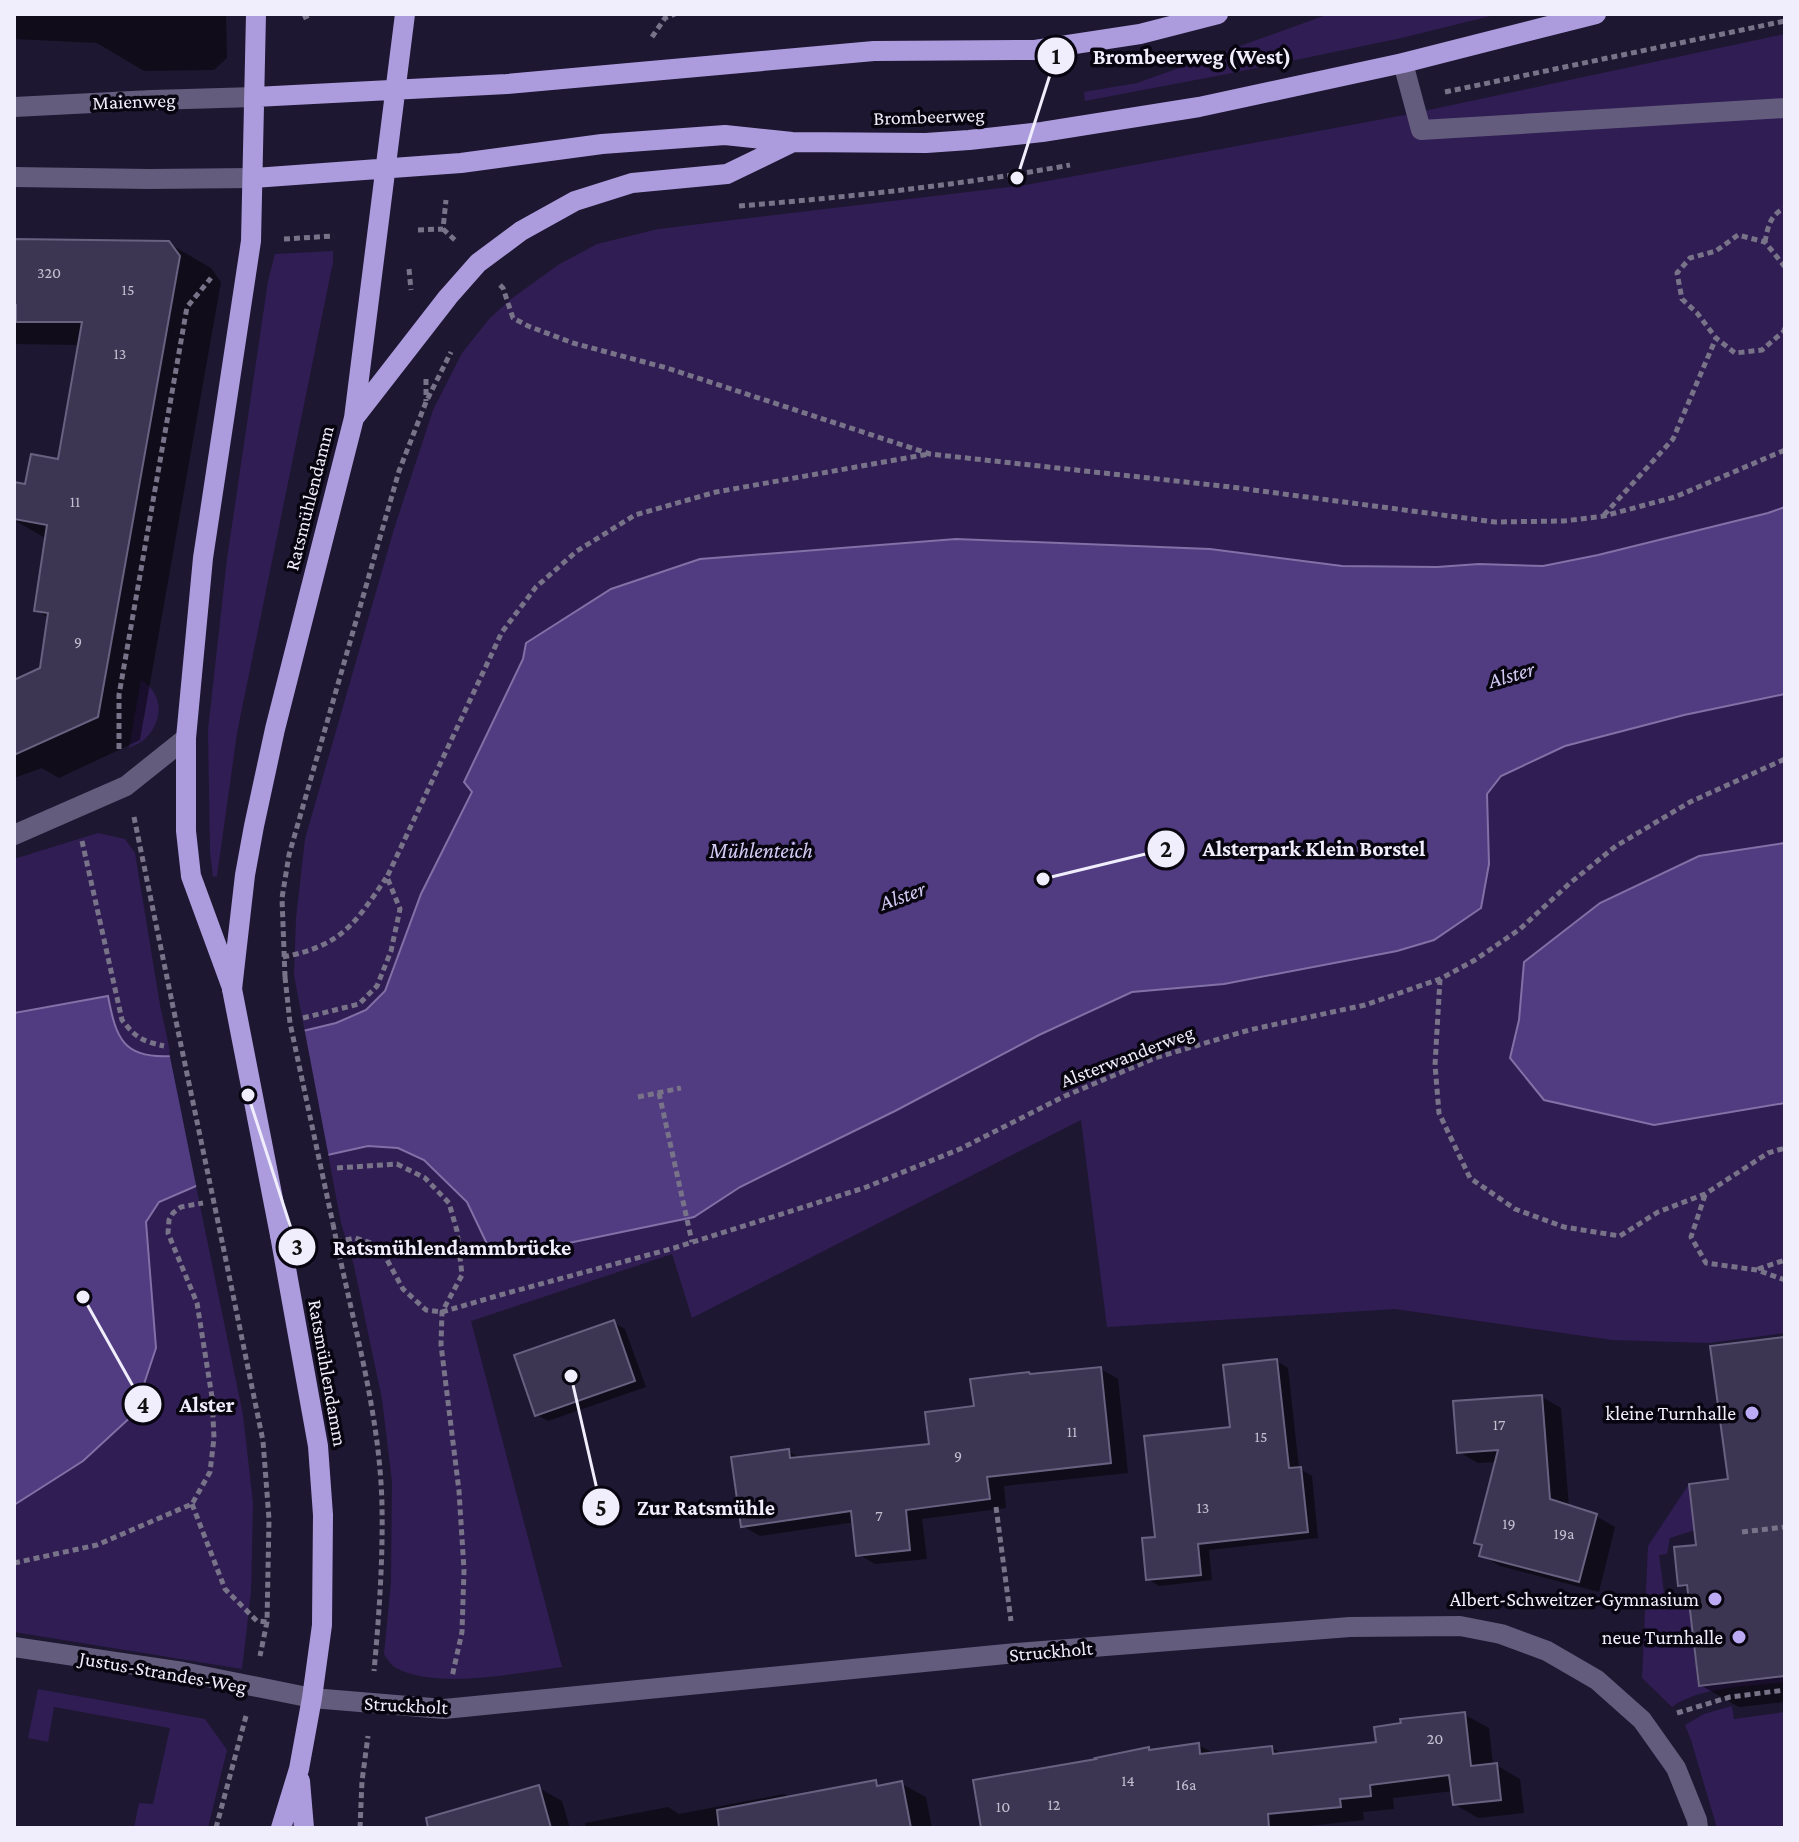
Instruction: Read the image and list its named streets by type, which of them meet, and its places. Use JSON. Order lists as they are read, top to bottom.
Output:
{
  "streets": {
    "main road": ["Brombeerweg", "Ratsmühlendamm"],
    "street": ["Maienweg", "Struckholt", "Justus-Strandes-Weg"],
    "path": ["Alsterwanderweg"]
  },
  "crossings": [
    ["Maienweg", "Ratsmühlendamm"],
    ["Brombeerweg", "Ratsmühlendamm"],
    ["Ratsmühlendamm", "Struckholt"],
    ["Ratsmühlendamm", "Justus-Strandes-Weg"],
    ["Struckholt", "Justus-Strandes-Weg"]
  ],
  "water": ["Alster", "Mühlenteich"],
  "places": [
    "Brombeerweg (West)",
    "Alsterpark Klein Borstel",
    "Ratsmühlendammbrücke",
    "Alster",
    "Zur Ratsmühle",
    "kleine Turnhalle",
    "Albert-Schweitzer-Gymnasium",
    "neue Turnhalle"
  ],
  "house_numbers": [
    "320",
    "15",
    "13",
    "11",
    "9",
    "17",
    "11",
    "15",
    "9",
    "13",
    "7",
    "19",
    "19a",
    "20",
    "14",
    "16a",
    "12",
    "10"
  ]
}
